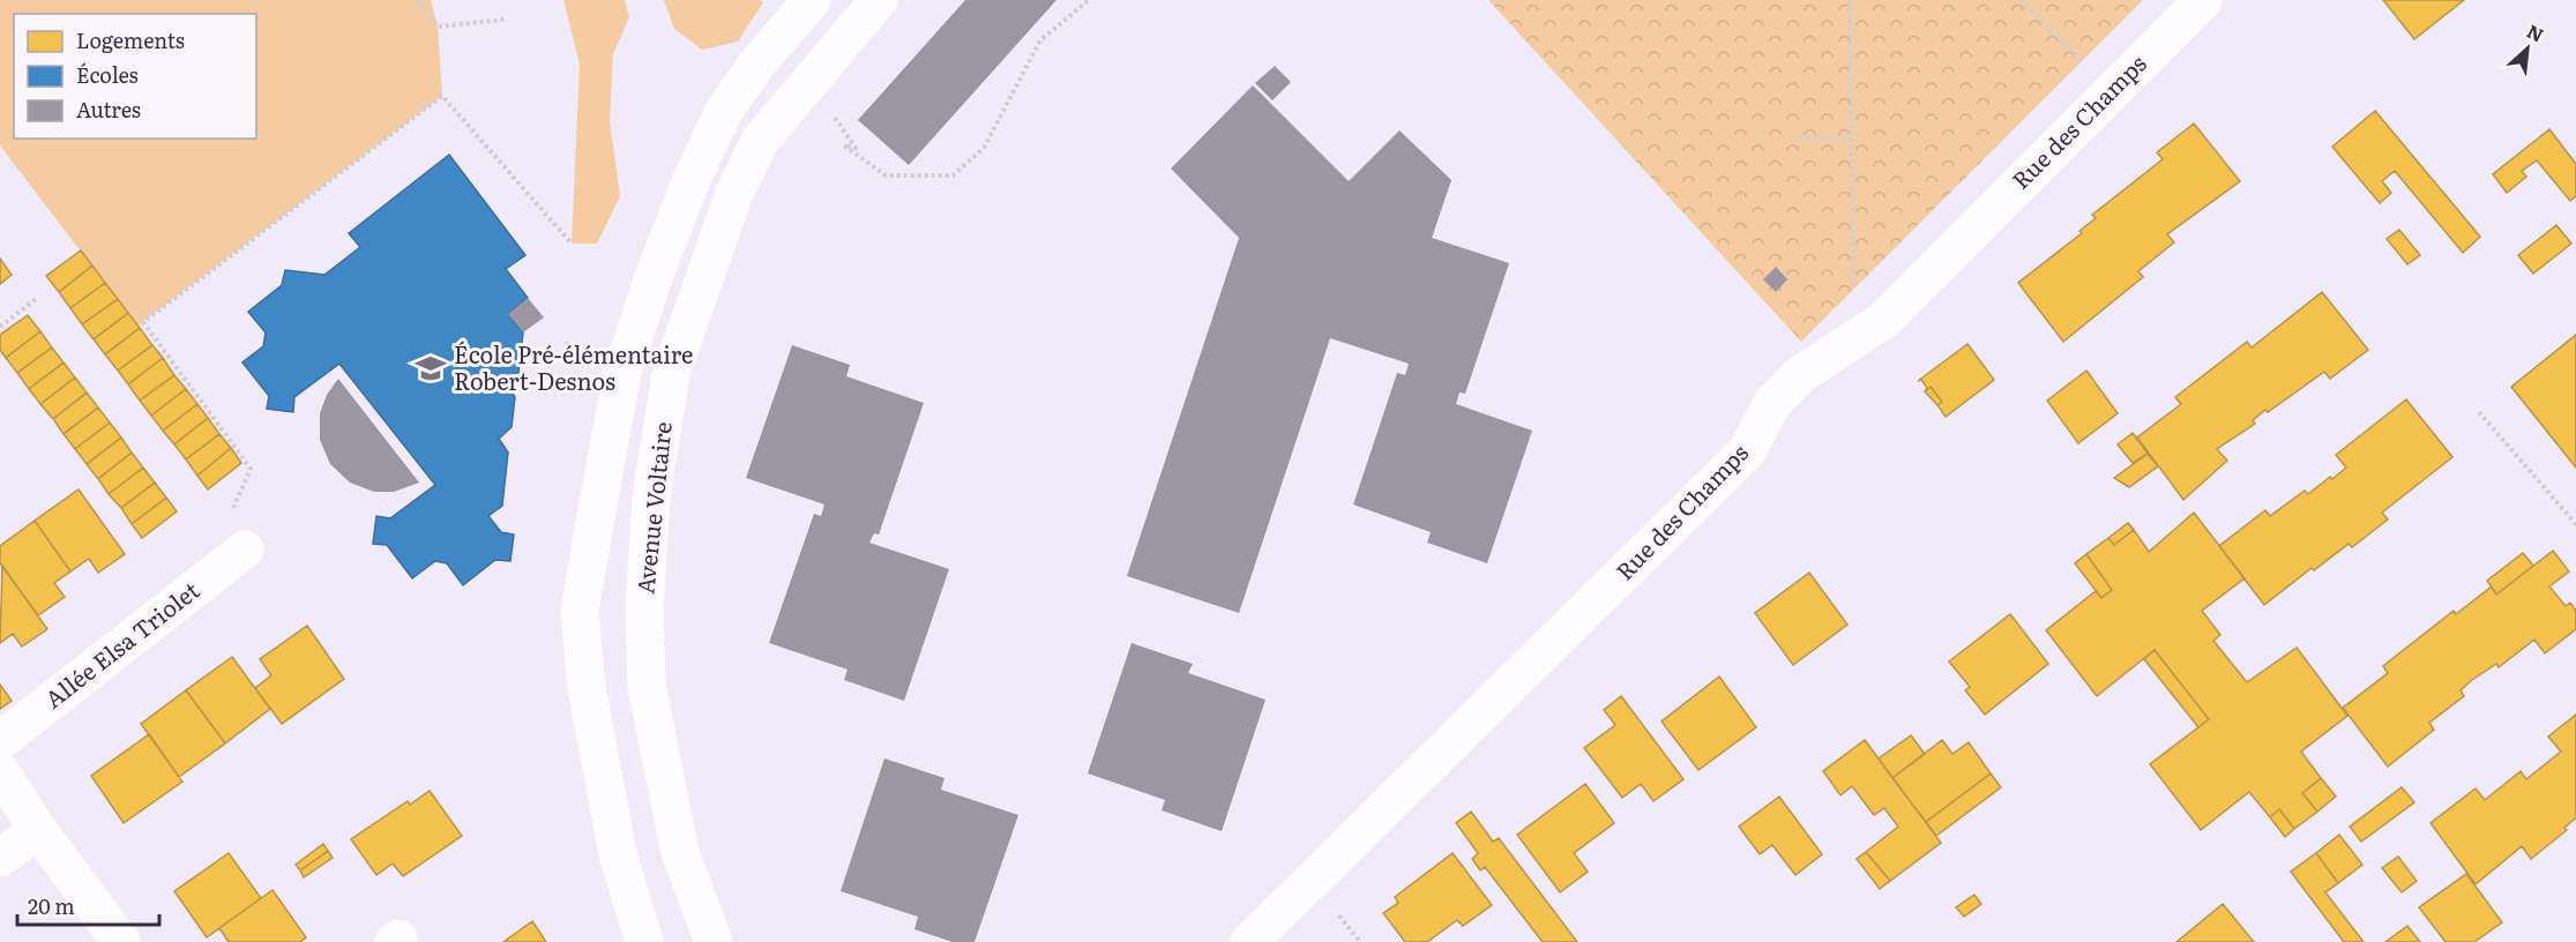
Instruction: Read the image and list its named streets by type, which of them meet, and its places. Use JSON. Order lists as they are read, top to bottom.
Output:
{
  "streets": {
    "street": ["Rue des Champs", "Avenue Voltaire", "Allée Elsa Triolet"]
  },
  "places": {
    "school or university": ["École Pré-élémentaire Robert-Desnos"]
  },
  "legend": ["Logements", "Écoles", "Autres"],
  "scale_bar": "20 m",
  "north": "top right"
}
